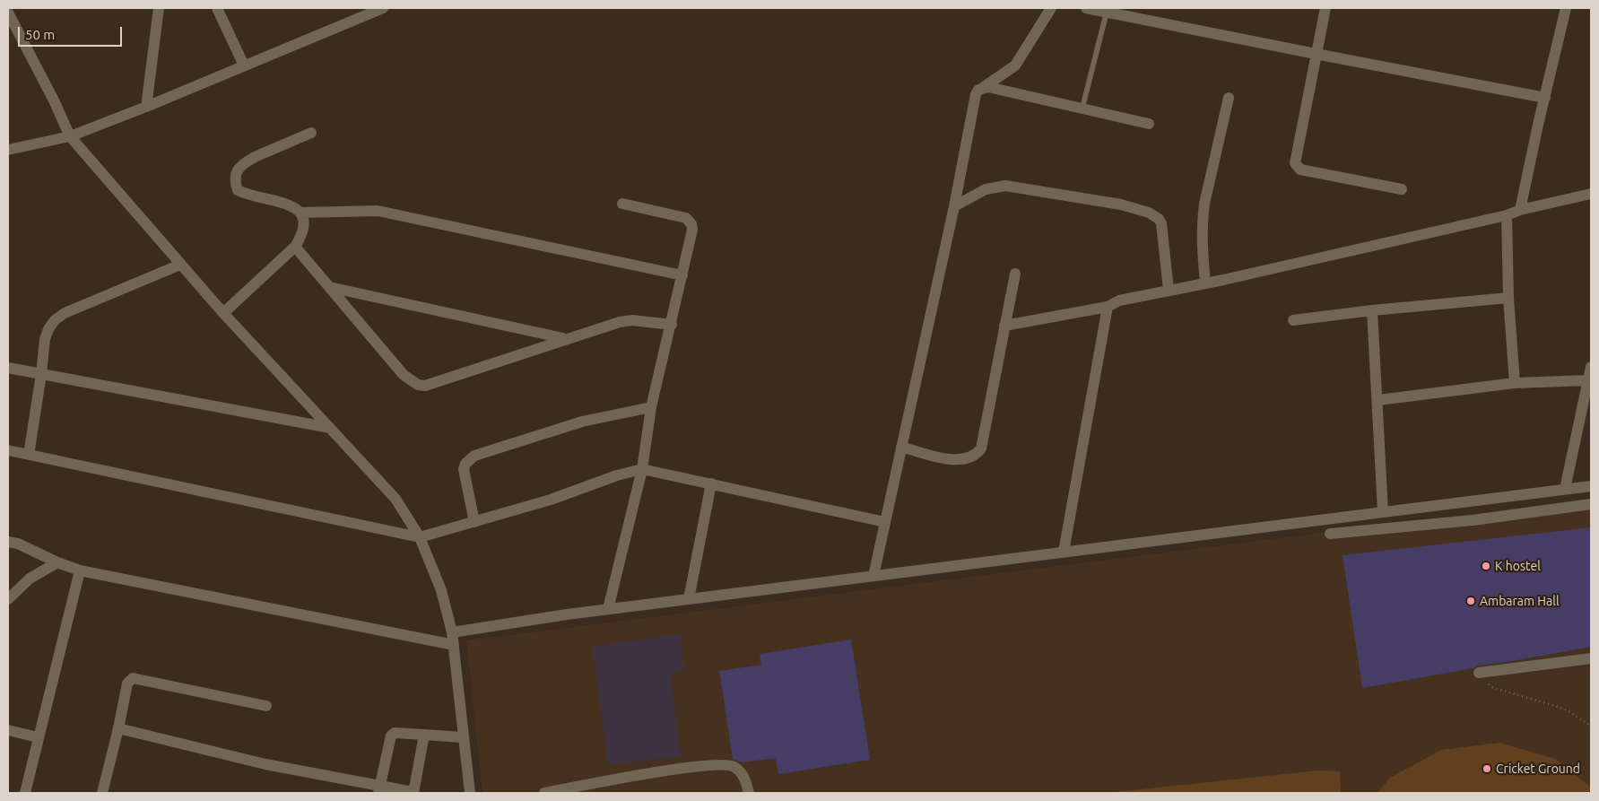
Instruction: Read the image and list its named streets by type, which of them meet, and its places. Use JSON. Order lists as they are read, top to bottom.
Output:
{
  "places": ["K hostel", "Ambaram Hall", "Cricket Ground"],
  "scale_bar": "50 m"
}
